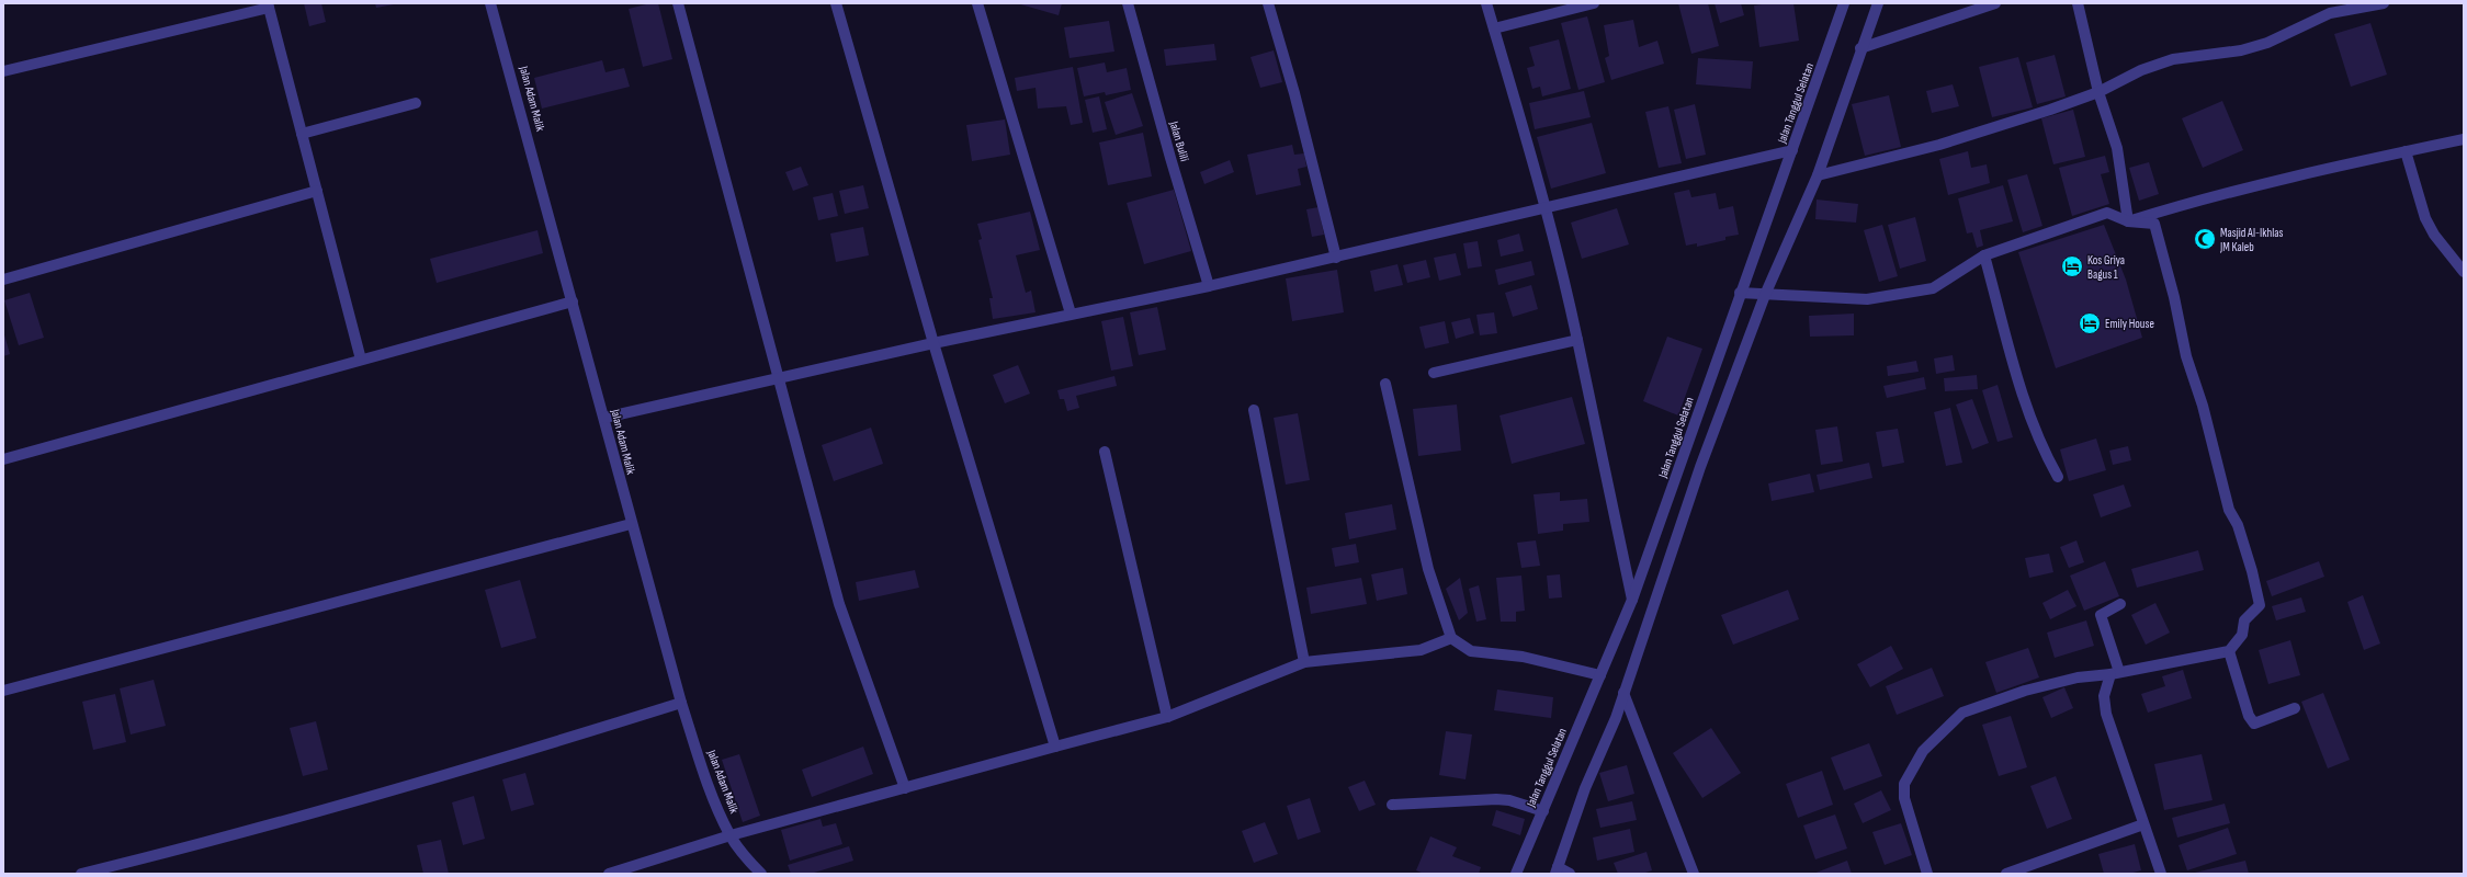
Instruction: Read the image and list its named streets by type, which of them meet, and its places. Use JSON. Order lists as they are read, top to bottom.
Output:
{
  "streets": {
    "street": ["Jalan Adam Malik", "Jalan Tanggul Selatan", "Jalan Bulili"]
  },
  "places": {
    "mosque": ["Masjid Al-Ikhlas JM Kaleb"],
    "hotel": ["Kos Griya Bagus 1", "Emily House"]
  }
}
